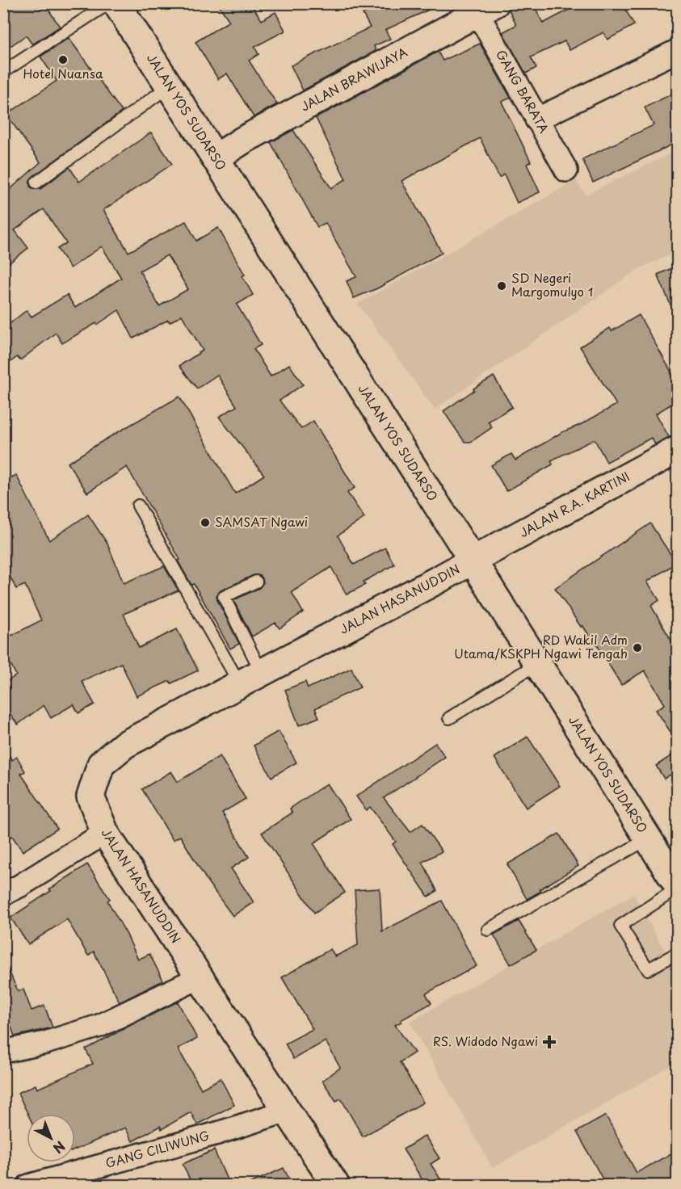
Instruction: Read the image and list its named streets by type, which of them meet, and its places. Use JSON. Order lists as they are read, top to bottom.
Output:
{
  "streets": {
    "street": [
      "JALAN BRAWIJAYA",
      "GANG BARATA",
      "JALAN YOS SUDARSO",
      "JALAN R.A. KARTINI",
      "JALAN HASANUDDIN",
      "GANG CILIWUNG"
    ]
  },
  "crossings": [
    ["JALAN BRAWIJAYA", "GANG BARATA"],
    ["JALAN BRAWIJAYA", "JALAN YOS SUDARSO"],
    ["JALAN YOS SUDARSO", "JALAN R.A. KARTINI"],
    ["JALAN YOS SUDARSO", "JALAN HASANUDDIN"],
    ["JALAN R.A. KARTINI", "JALAN HASANUDDIN"],
    ["JALAN HASANUDDIN", "GANG CILIWUNG"]
  ],
  "places": {
    "other": [
      "Hotel Nuansa",
      "SD Negeri Margomulyo 1",
      "SAMSAT Ngawi",
      "RD Wakil Adm Utama/KSKPH Ngawi Tengah"
    ],
    "health": ["RS. Widodo Ngawi"]
  },
  "north": "bottom right"
}
